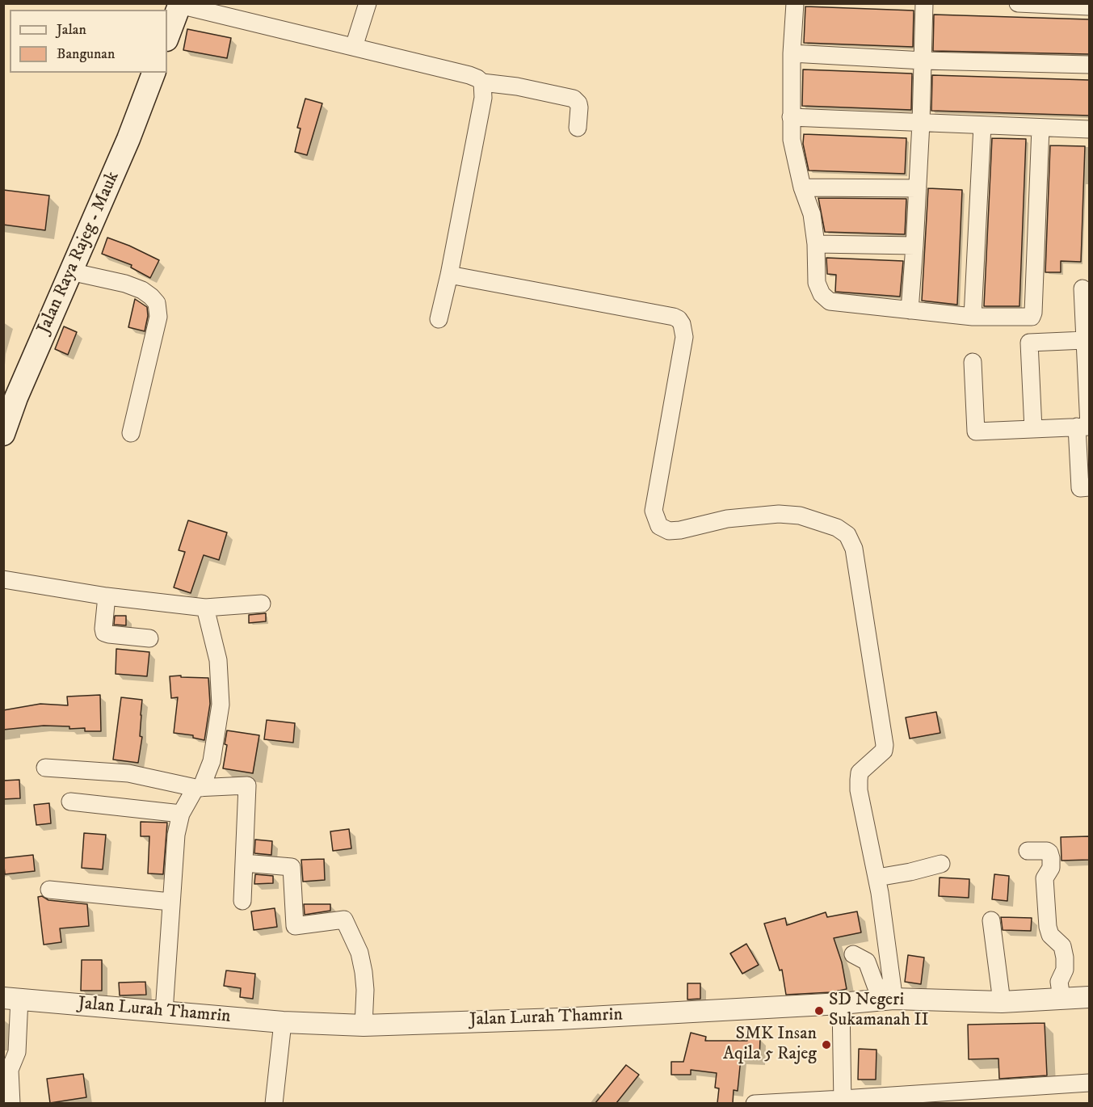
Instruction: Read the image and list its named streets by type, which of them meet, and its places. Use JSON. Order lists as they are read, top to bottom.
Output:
{
  "streets": {
    "main road": ["Jalan Raya Rajeg - Mauk"],
    "street": ["Jalan Lurah Thamrin"]
  },
  "places": ["SD Negeri Sukamanah II", "SMK Insan Aqila 5 Rajeg"],
  "legend": ["Jalan", "Bangunan"]
}
